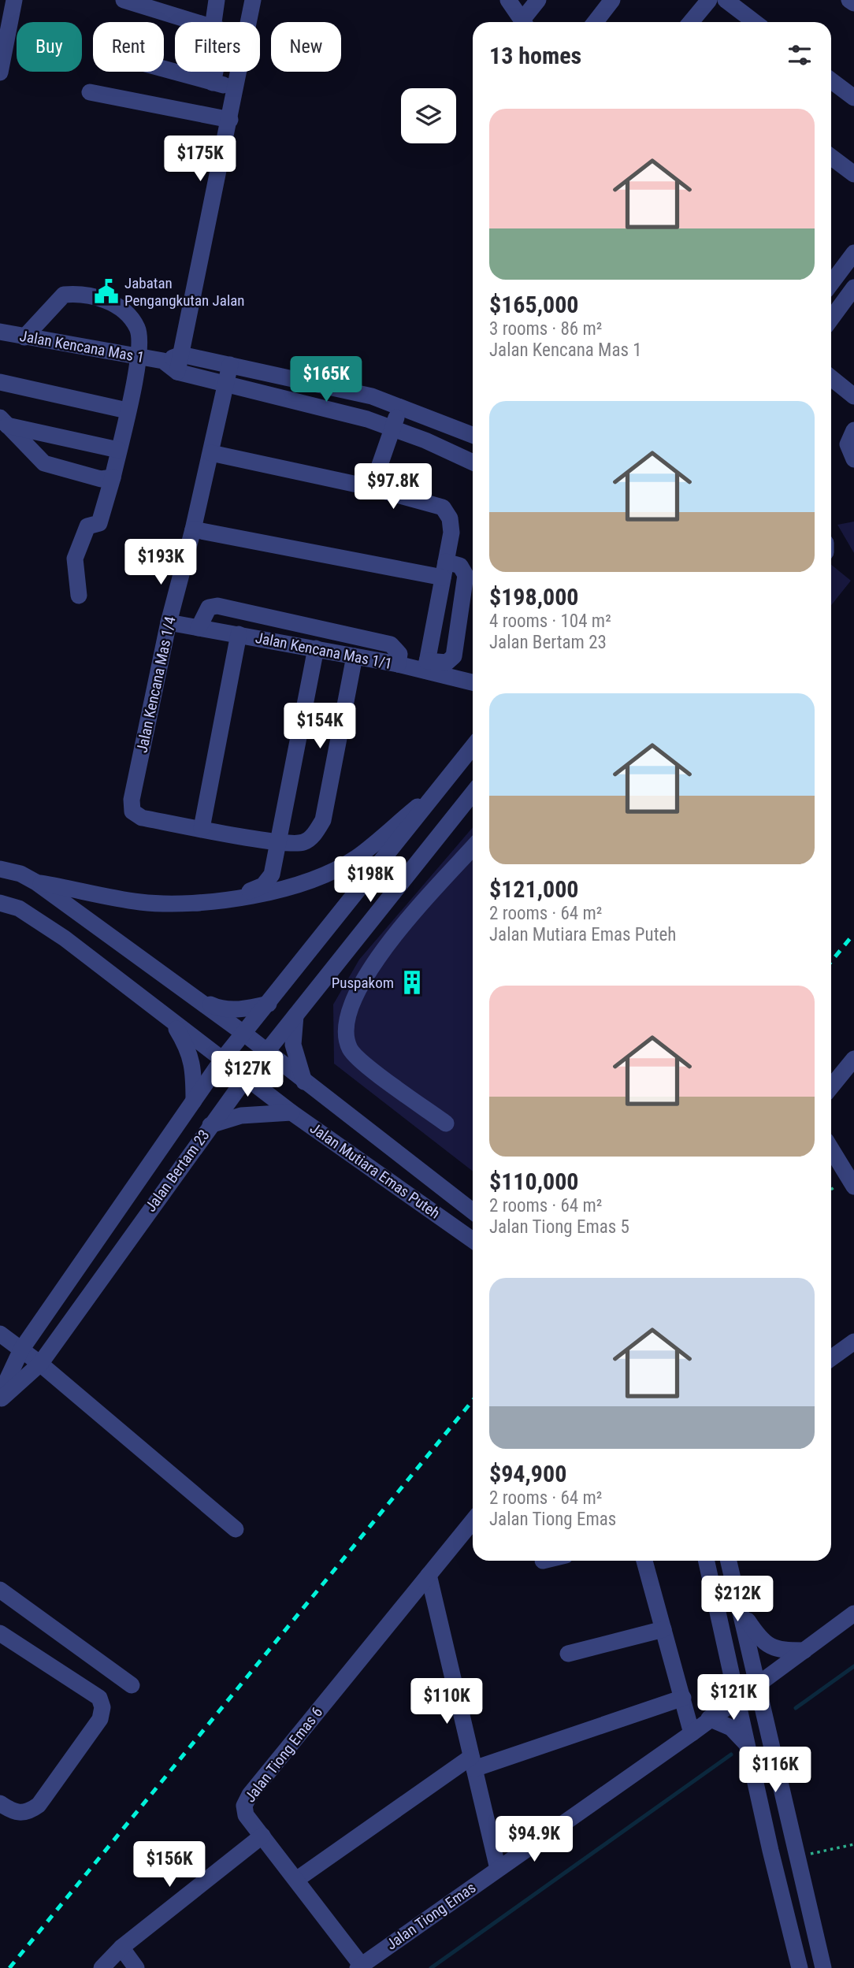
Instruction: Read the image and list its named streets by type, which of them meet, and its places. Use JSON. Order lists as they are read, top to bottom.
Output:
{
  "streets": {
    "street": [
      "Jalan Kencana Mas 1",
      "Jalan Kencana Mas 1/1",
      "Jalan Kencana Mas 1/4",
      "Jalan Bertam 23",
      "Jalan Mutiara Emas Puteh",
      "Jalan Tiong Emas 6",
      "Jalan Tiong Emas"
    ]
  },
  "crossings": [
    ["Jalan Kencana Mas 1", "Jalan Kencana Mas 1/4"],
    ["Jalan Kencana Mas 1/1", "Jalan Kencana Mas 1/4"],
    ["Jalan Bertam 23", "Jalan Mutiara Emas Puteh"],
    ["Jalan Tiong Emas 6", "Jalan Tiong Emas"]
  ],
  "places": {
    "public building": ["Jabatan Pengangkutan Jalan"],
    "building": ["Puspakom"]
  },
  "page": {
    "chip": [
      "Buy",
      "Rent",
      "Filters",
      "New"
    ],
    "heading": "13 homes",
    "list": [
      {
        "name": "$165,000",
        "note": "3 rooms · 86 m² · Jalan Kencana Mas 1"
      },
      {
        "name": "$198,000",
        "note": "4 rooms · 104 m² · Jalan Bertam 23"
      },
      {
        "name": "$121,000",
        "note": "2 rooms · 64 m² · Jalan Mutiara Emas Puteh"
      },
      {
        "name": "$110,000",
        "note": "2 rooms · 64 m² · Jalan Tiong Emas 5"
      },
      {
        "name": "$94,900",
        "note": "2 rooms · 64 m² · Jalan Tiong Emas"
      }
    ],
    "price": [
      "$175K",
      "$165K",
      "$97.8K",
      "$193K",
      "$154K",
      "$198K",
      "$127K",
      "$212K",
      "$121K",
      "$110K",
      "$116K",
      "$94.9K",
      "$156K"
    ]
  }
}
